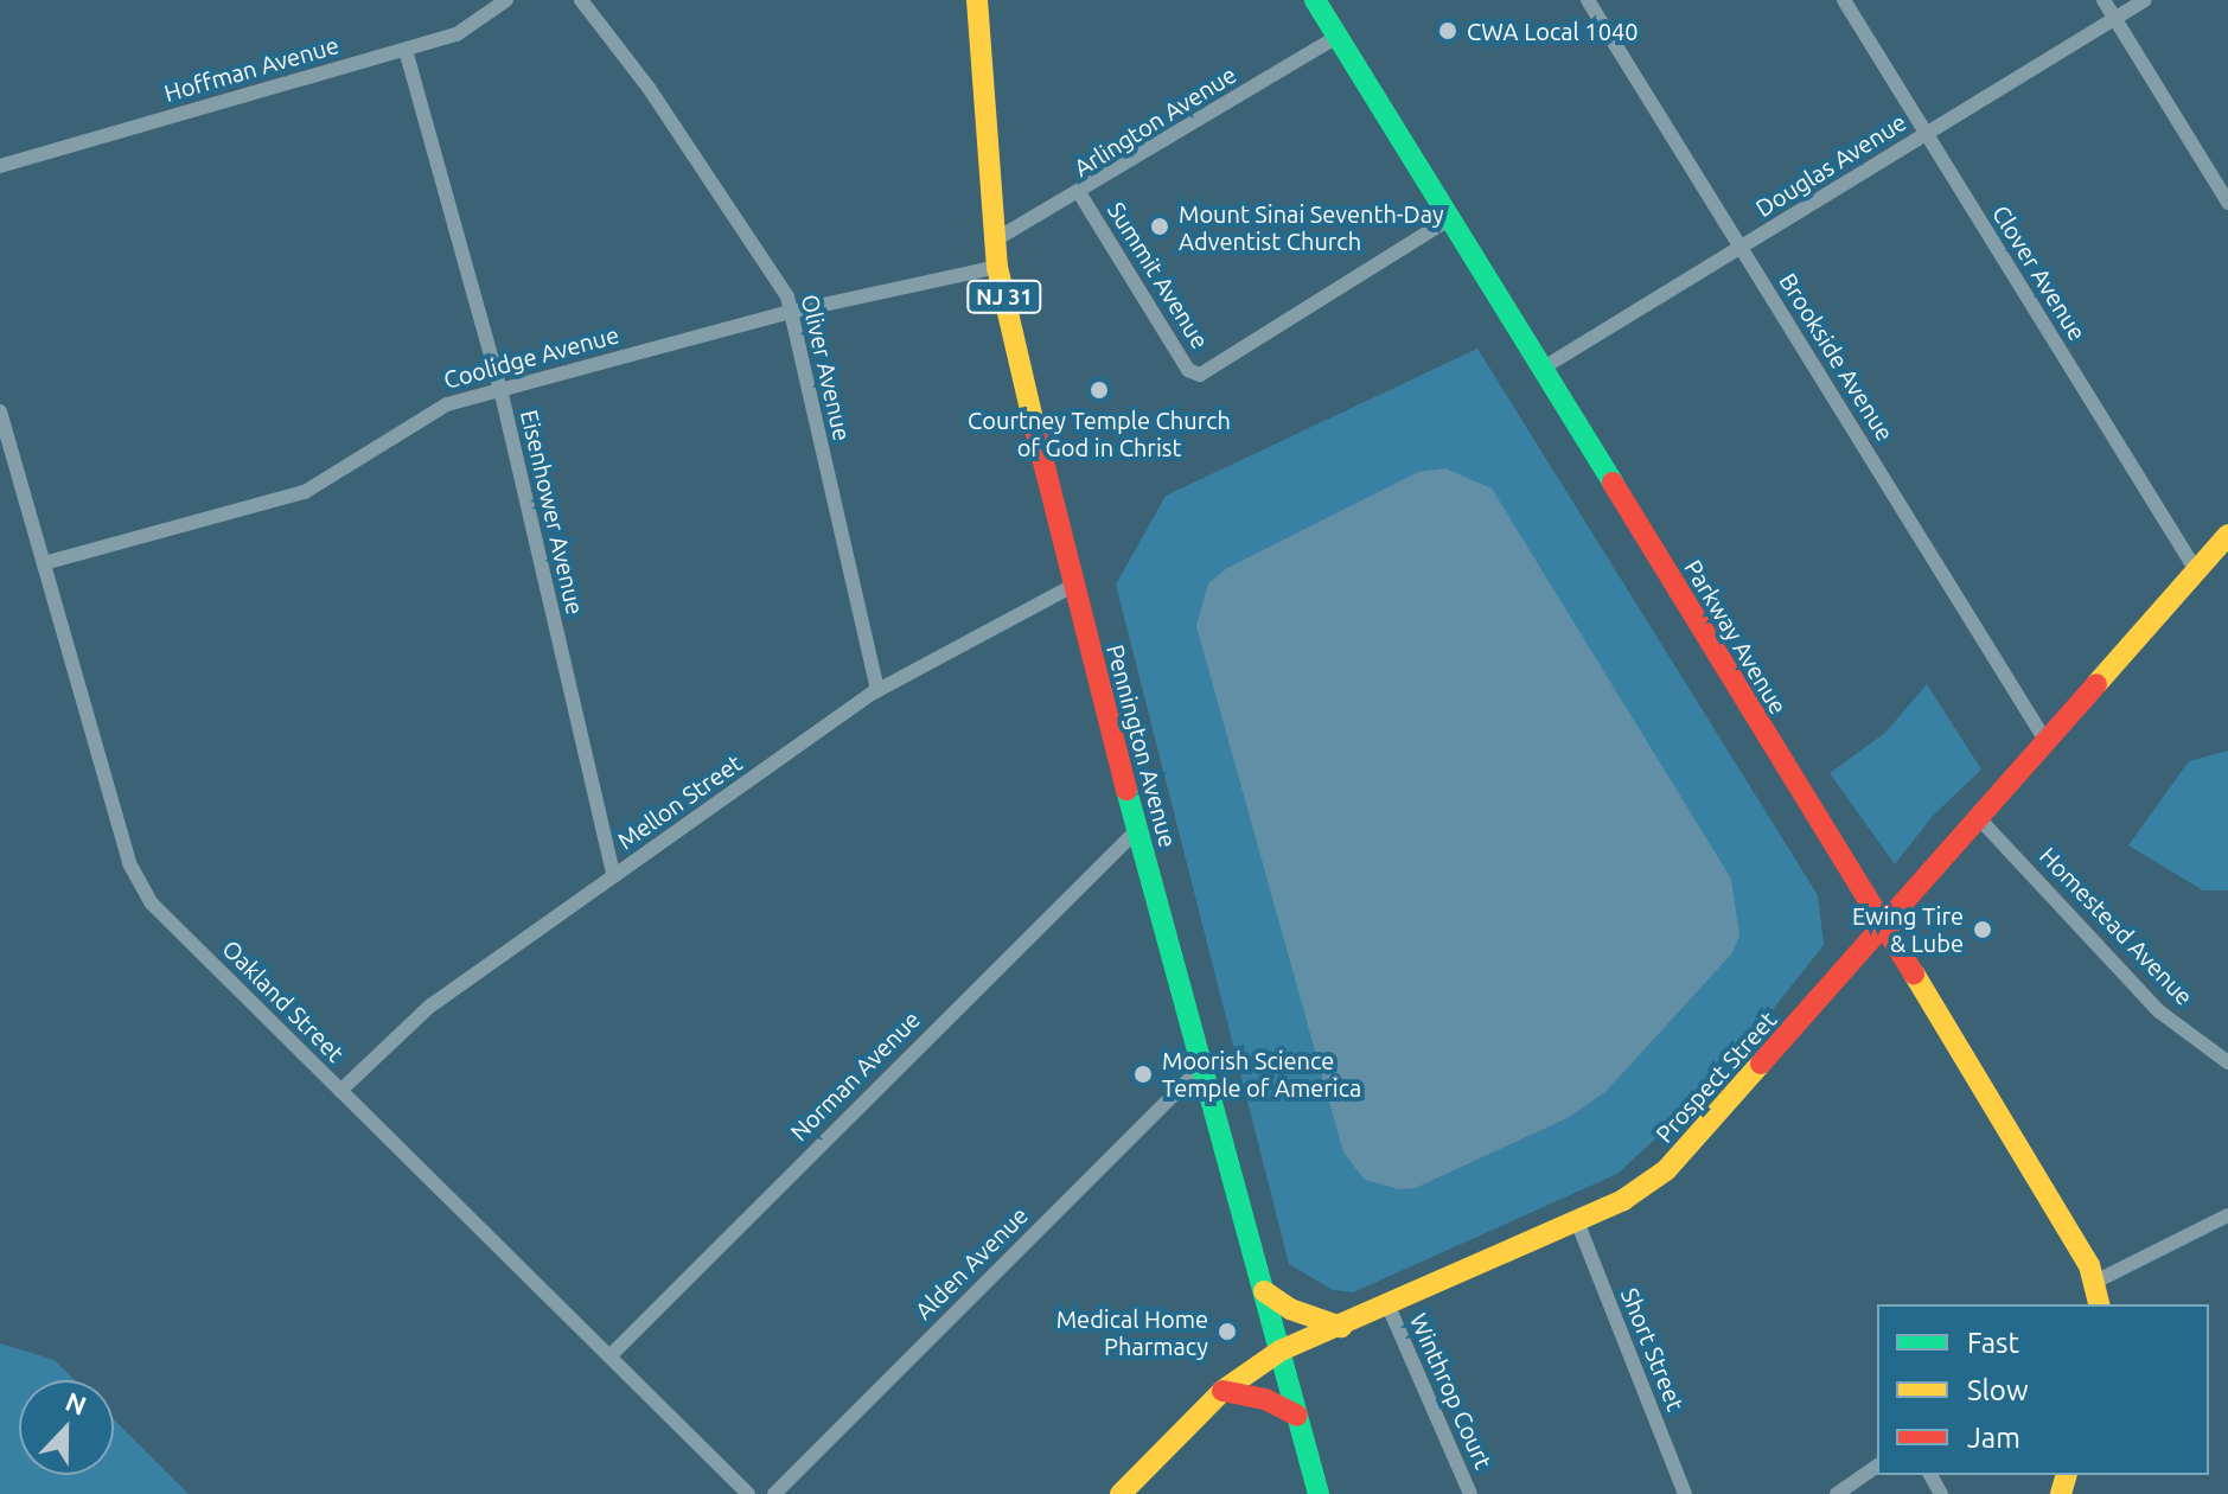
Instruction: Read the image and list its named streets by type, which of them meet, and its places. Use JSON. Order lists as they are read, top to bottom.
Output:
{
  "streets": {
    "street": [
      "Hoffman Avenue",
      "Arlington Avenue",
      "Douglas Avenue",
      "Clover Avenue",
      "Summit Avenue",
      "NJ 31",
      "Coolidge Avenue",
      "Brookside Avenue",
      "Oliver Avenue",
      "Eisenhower Avenue",
      "Parkway Avenue",
      "Pennington Avenue",
      "Mellon Street",
      "Homestead Avenue",
      "Oakland Street",
      "Norman Avenue",
      "Prospect Street",
      "Alden Avenue",
      "Short Street",
      "Winthrop Court"
    ]
  },
  "crossings": [
    ["Hoffman Avenue", "Eisenhower Avenue"],
    ["Arlington Avenue", "Summit Avenue"],
    ["Arlington Avenue", "Parkway Avenue"],
    ["Arlington Avenue", "Pennington Avenue"],
    ["Douglas Avenue", "Clover Avenue"],
    ["Douglas Avenue", "Brookside Avenue"],
    ["Douglas Avenue", "Parkway Avenue"],
    ["Clover Avenue", "Prospect Street"],
    ["Summit Avenue", "Parkway Avenue"],
    ["Coolidge Avenue", "Oliver Avenue"],
    ["Coolidge Avenue", "Eisenhower Avenue"],
    ["Coolidge Avenue", "Pennington Avenue"],
    ["Coolidge Avenue", "Oakland Street"],
    ["Brookside Avenue", "Prospect Street"],
    ["Oliver Avenue", "Mellon Street"],
    ["Eisenhower Avenue", "Mellon Street"],
    ["Parkway Avenue", "Prospect Street"],
    ["Pennington Avenue", "Mellon Street"],
    ["Pennington Avenue", "Norman Avenue"],
    ["Pennington Avenue", "Prospect Street"],
    ["Pennington Avenue", "Alden Avenue"],
    ["Mellon Street", "Oakland Street"],
    ["Homestead Avenue", "Prospect Street"],
    ["Oakland Street", "Norman Avenue"],
    ["Prospect Street", "Short Street"],
    ["Prospect Street", "Winthrop Court"]
  ],
  "places": [
    "CWA Local 1040",
    "Mount Sinai Seventh-Day Adventist Church",
    "Courtney Temple Church of God in Christ",
    "Ewing Tire & Lube",
    "Moorish Science Temple of America",
    "Medical Home Pharmacy"
  ],
  "legend": ["Fast", "Slow", "Jam"],
  "north": "top"
}
